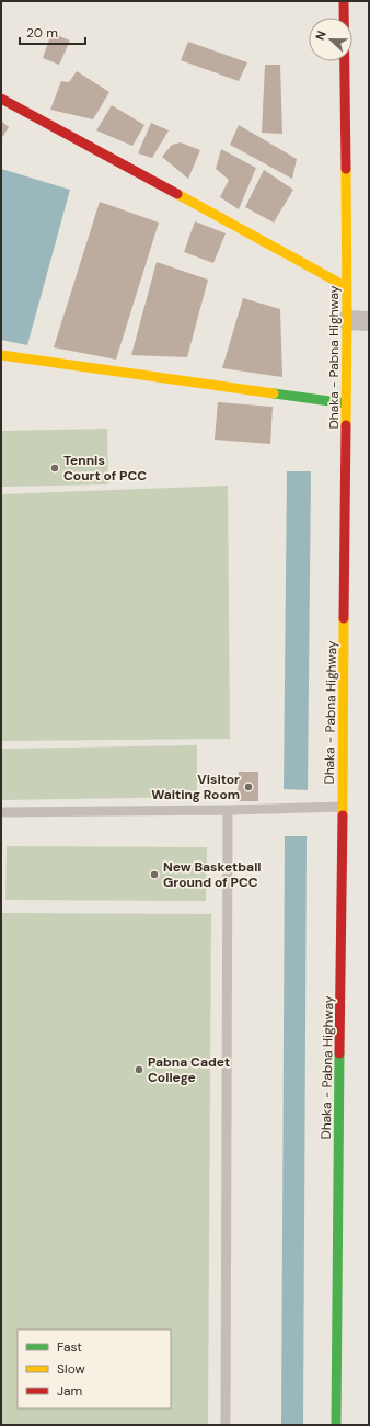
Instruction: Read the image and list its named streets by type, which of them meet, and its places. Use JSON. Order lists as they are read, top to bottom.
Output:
{
  "streets": {
    "main road": ["Dhaka - Pabna Highway"]
  },
  "places": [
    "Tennis Court of PCC",
    "Visitor Waiting Room",
    "New Basketball Ground of PCC",
    "Pabna Cadet College"
  ],
  "legend": ["Fast", "Slow", "Jam"],
  "scale_bar": "20 m",
  "north": "left"
}
